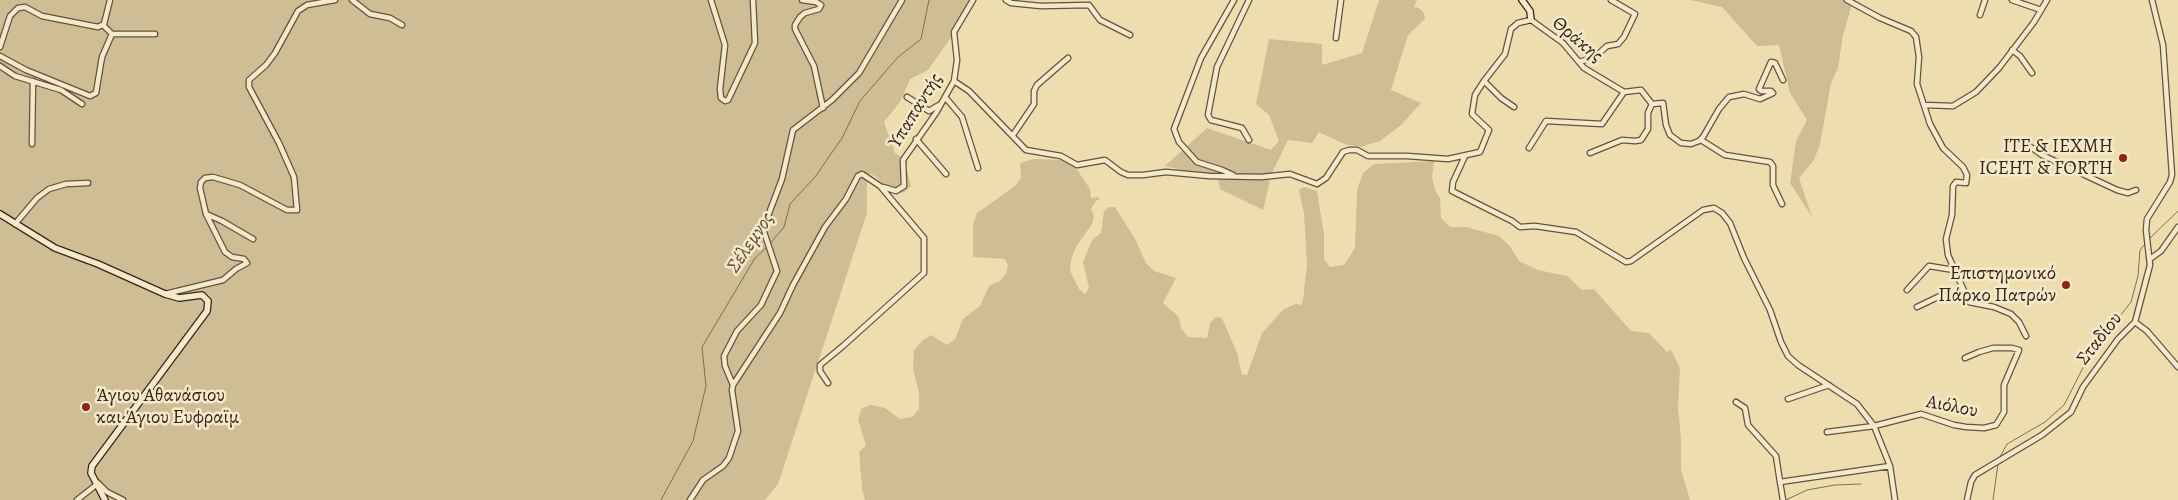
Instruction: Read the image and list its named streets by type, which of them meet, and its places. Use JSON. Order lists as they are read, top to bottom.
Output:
{
  "streets": {
    "street": [
      "Θράκης",
      "Υπαπαντής",
      "Σταδίου",
      "Αιόλου"
    ]
  },
  "water": ["Σέλεμνος"],
  "places": ["ΙΤΕ & ΙΕΧΜΗ ICEHT & FORTH", "Επιστημονικό Πάρκο Πατρών", "Άγιου Αθανάσιου και Άγιου Ευφραϊμ"]
}
